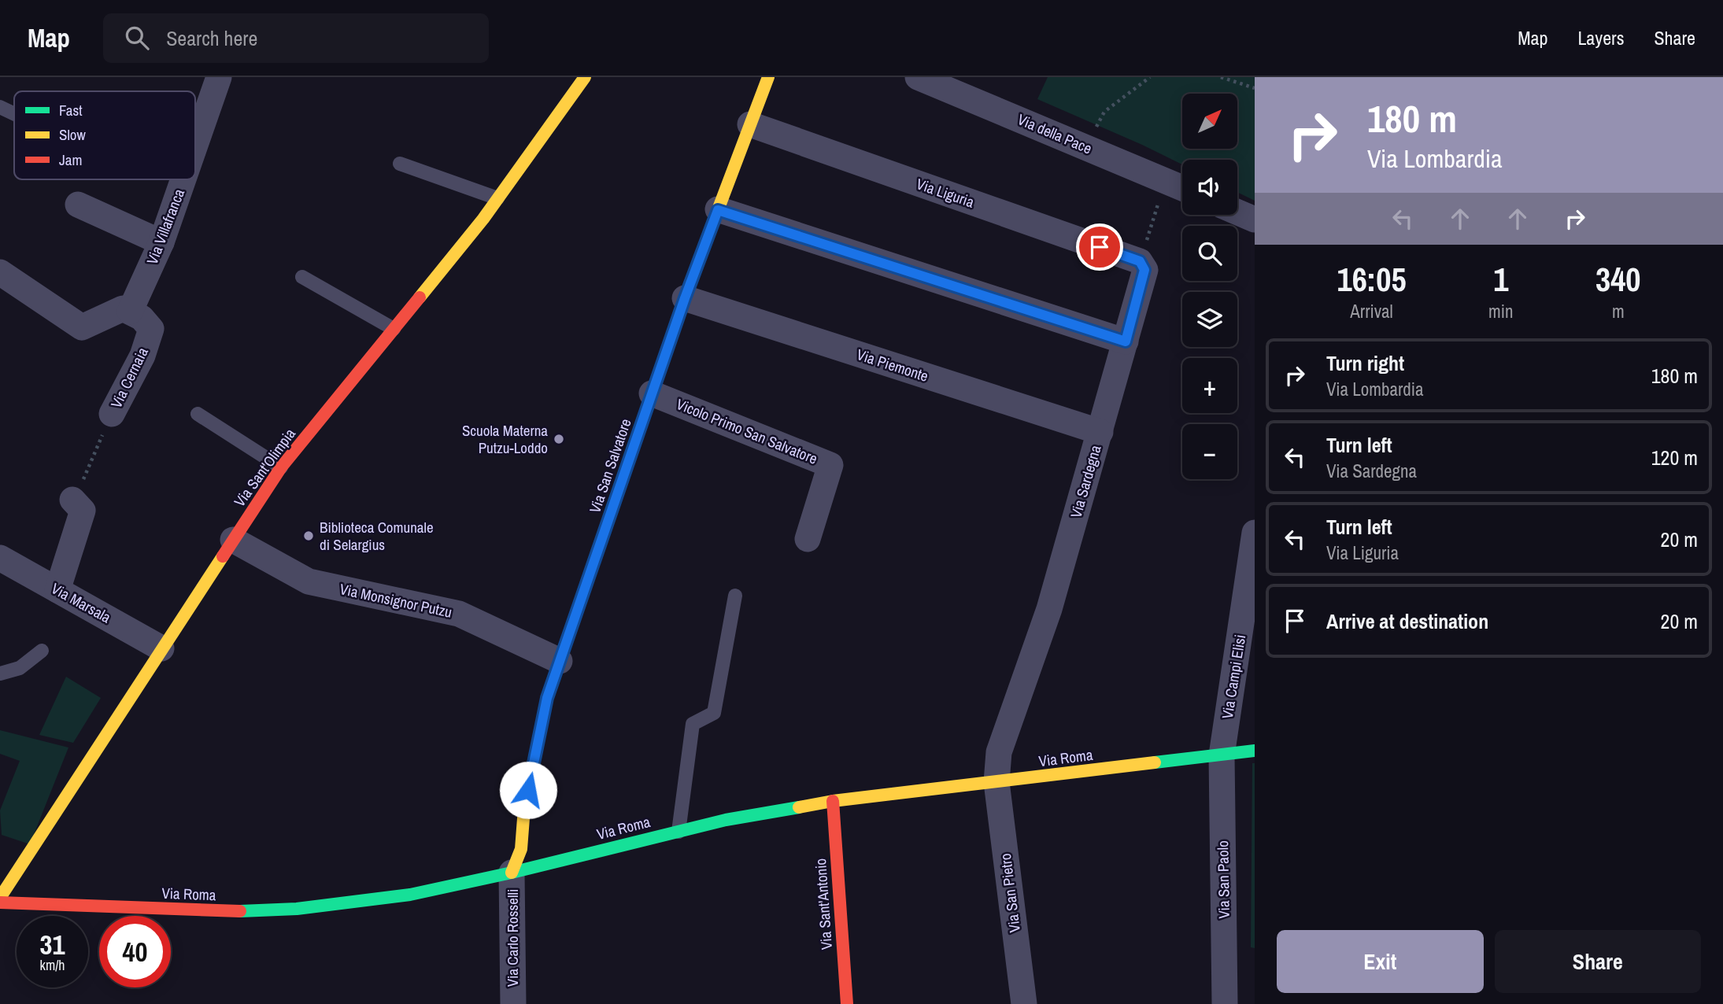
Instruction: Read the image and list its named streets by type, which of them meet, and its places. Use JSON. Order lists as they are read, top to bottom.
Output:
{
  "streets": {
    "street": [
      "Via della Pace",
      "Via Liguria",
      "Via Villafranca",
      "Via Piemonte",
      "Via Cernaia",
      "Vicolo Primo San Salvatore",
      "Via San Salvatore",
      "Via Sant'Olimpia",
      "Via Sardegna",
      "Via Monsignor Putzu",
      "Via Marsala",
      "Via Campi Elisi",
      "Via Roma",
      "Via San Paolo",
      "Via San Pietro",
      "Via Sant'Antonio",
      "Via Carlo Rosselli"
    ]
  },
  "crossings": [
    ["Via Liguria", "Via San Salvatore"],
    ["Via Liguria", "Via Sardegna"],
    ["Via Villafranca", "Via Cernaia"],
    ["Via Piemonte", "Via San Salvatore"],
    ["Via Piemonte", "Via Sardegna"],
    ["Vicolo Primo San Salvatore", "Via San Salvatore"],
    ["Via San Salvatore", "Via Monsignor Putzu"],
    ["Via San Salvatore", "Via Roma"],
    ["Via San Salvatore", "Via Carlo Rosselli"],
    ["Via Sant'Olimpia", "Via Monsignor Putzu"],
    ["Via Sant'Olimpia", "Via Marsala"],
    ["Via Sardegna", "Via Roma"],
    ["Via Sardegna", "Via San Pietro"],
    ["Via Campi Elisi", "Via Roma"],
    ["Via Campi Elisi", "Via San Paolo"],
    ["Via Roma", "Via San Paolo"],
    ["Via Roma", "Via San Pietro"],
    ["Via Roma", "Via Sant'Antonio"],
    ["Via Roma", "Via Carlo Rosselli"]
  ],
  "places": ["Scuola Materna Putzu-Loddo", "Biblioteca Comunale di Selargius"],
  "legend": ["Fast", "Slow", "Jam"],
  "north": "top right",
  "page": {
    "header": "Map",
    "search": "Search here",
    "nav": ["Map", "Layers", "Share"],
    "turn": ["180 m", "Via Lombardia"],
    "map_buttons": ["+", "−"],
    "eta": [
      "16:05",
      "Arrival",
      "1",
      "min",
      "340",
      "m"
    ],
    "list": [
      {
        "name": "Turn right",
        "note": "Via Lombardia",
        "value": "180 m"
      },
      {
        "name": "Turn left",
        "note": "Via Sardegna",
        "value": "120 m"
      },
      {
        "name": "Turn left",
        "note": "Via Liguria",
        "value": "20 m"
      },
      {
        "name": "Arrive at destination",
        "value": "20 m"
      }
    ],
    "speed": "31 km/h",
    "limit": "40",
    "buttons": ["Exit", "Share"]
  }
}
